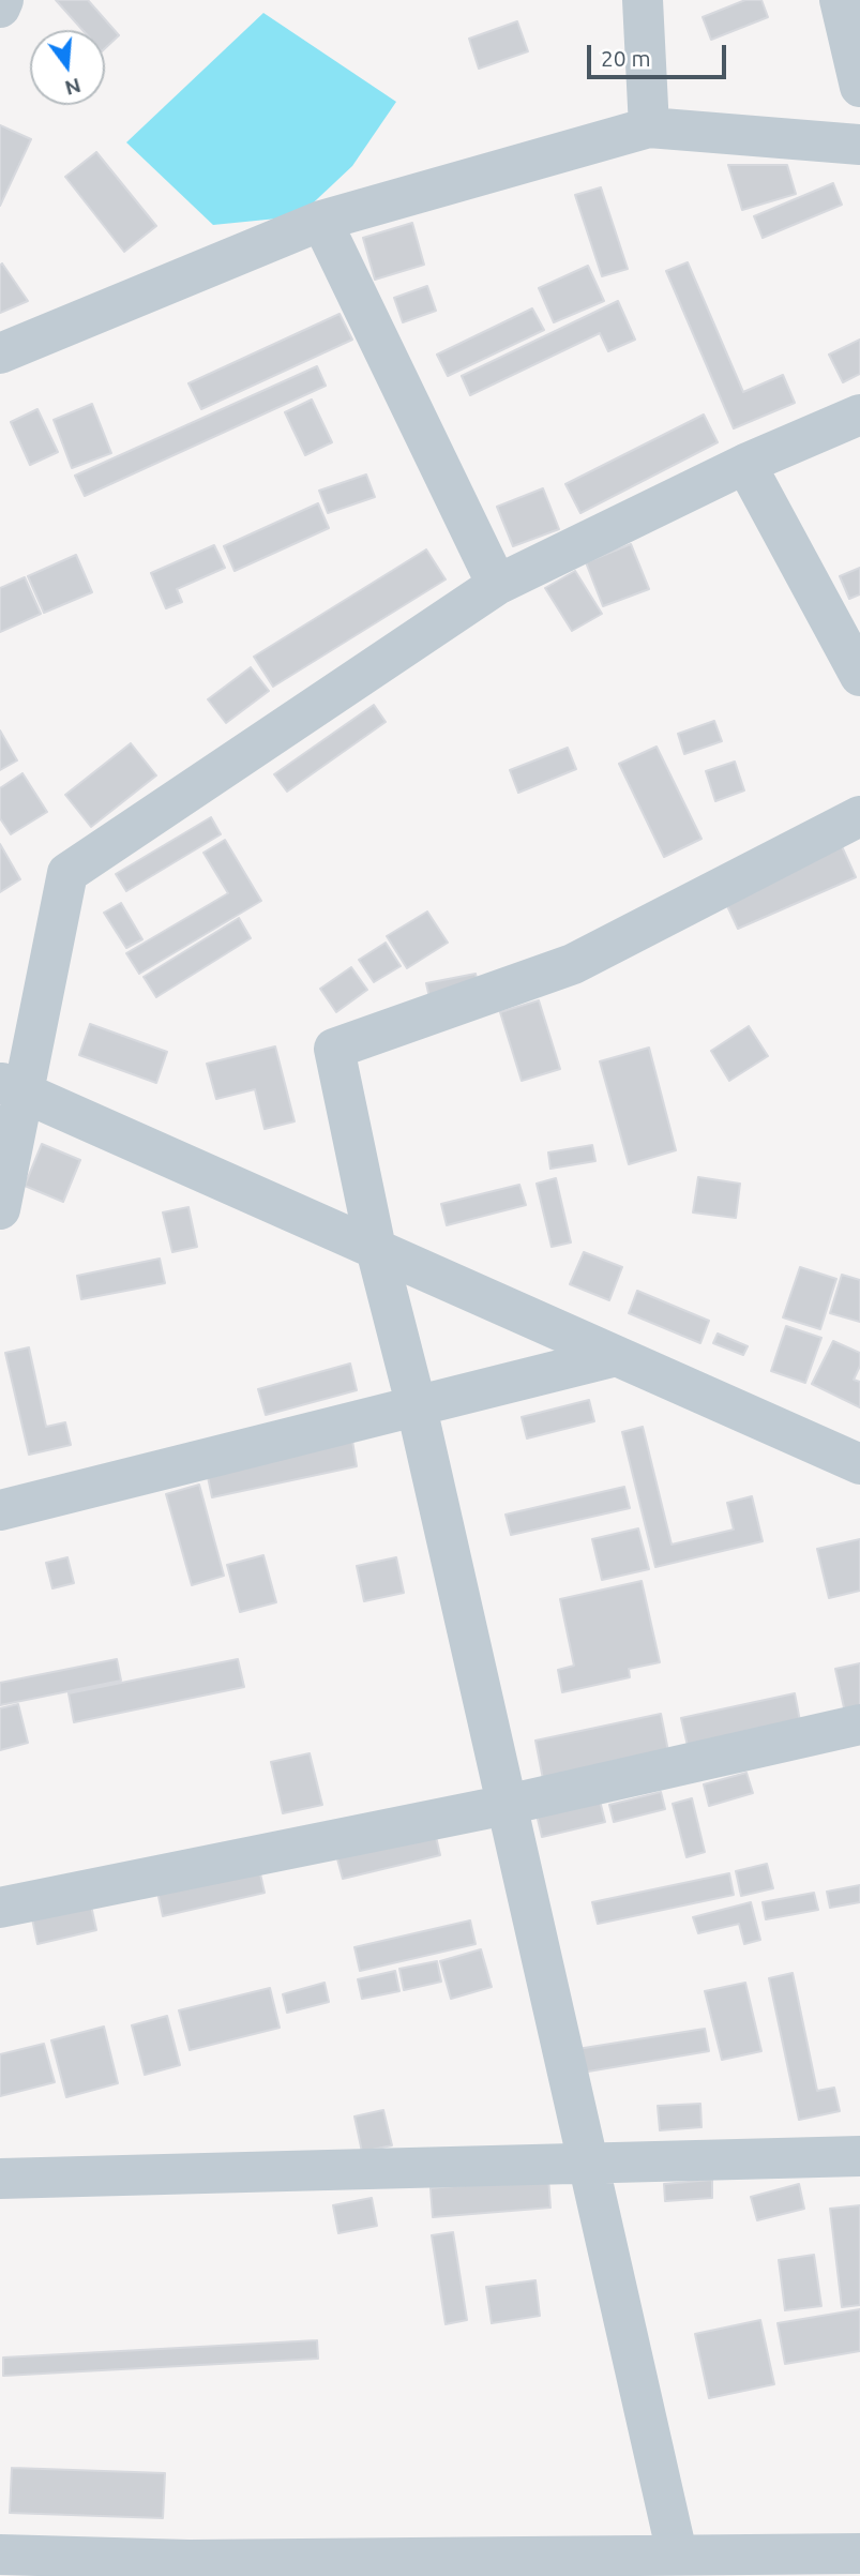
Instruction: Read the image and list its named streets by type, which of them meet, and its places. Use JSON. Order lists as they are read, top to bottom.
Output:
{
  "scale_bar": "20 m",
  "north": "bottom"
}
